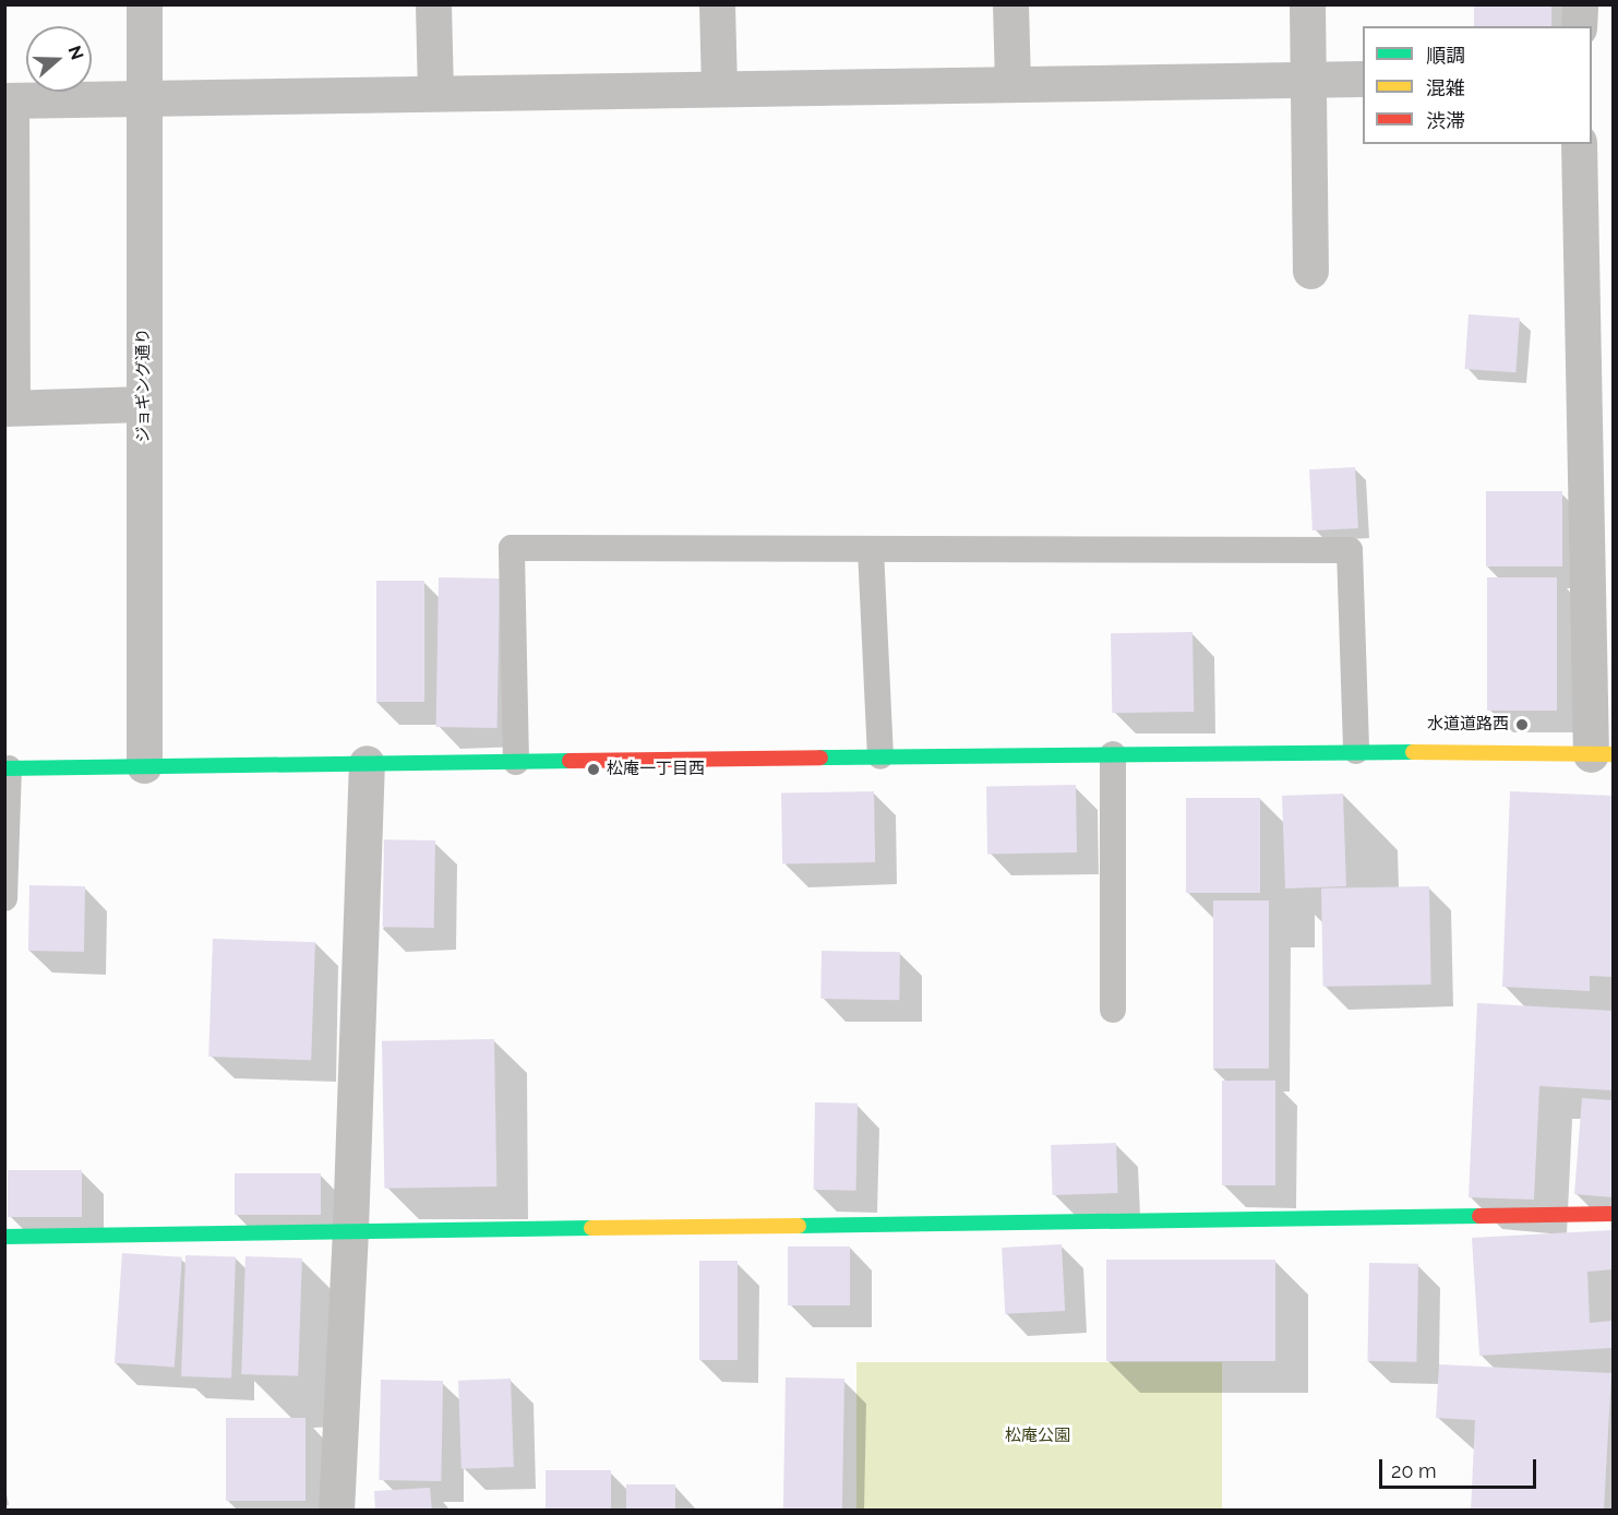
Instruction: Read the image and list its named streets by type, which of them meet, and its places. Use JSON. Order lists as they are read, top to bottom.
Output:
{
  "streets": {
    "street": ["ジョギング通り"]
  },
  "parks": ["松庵公園"],
  "places": ["水道道路西", "松庵一丁目西"],
  "legend": ["順調", "混雑", "渋滞"],
  "scale_bar": "20 m",
  "north": "right"
}
